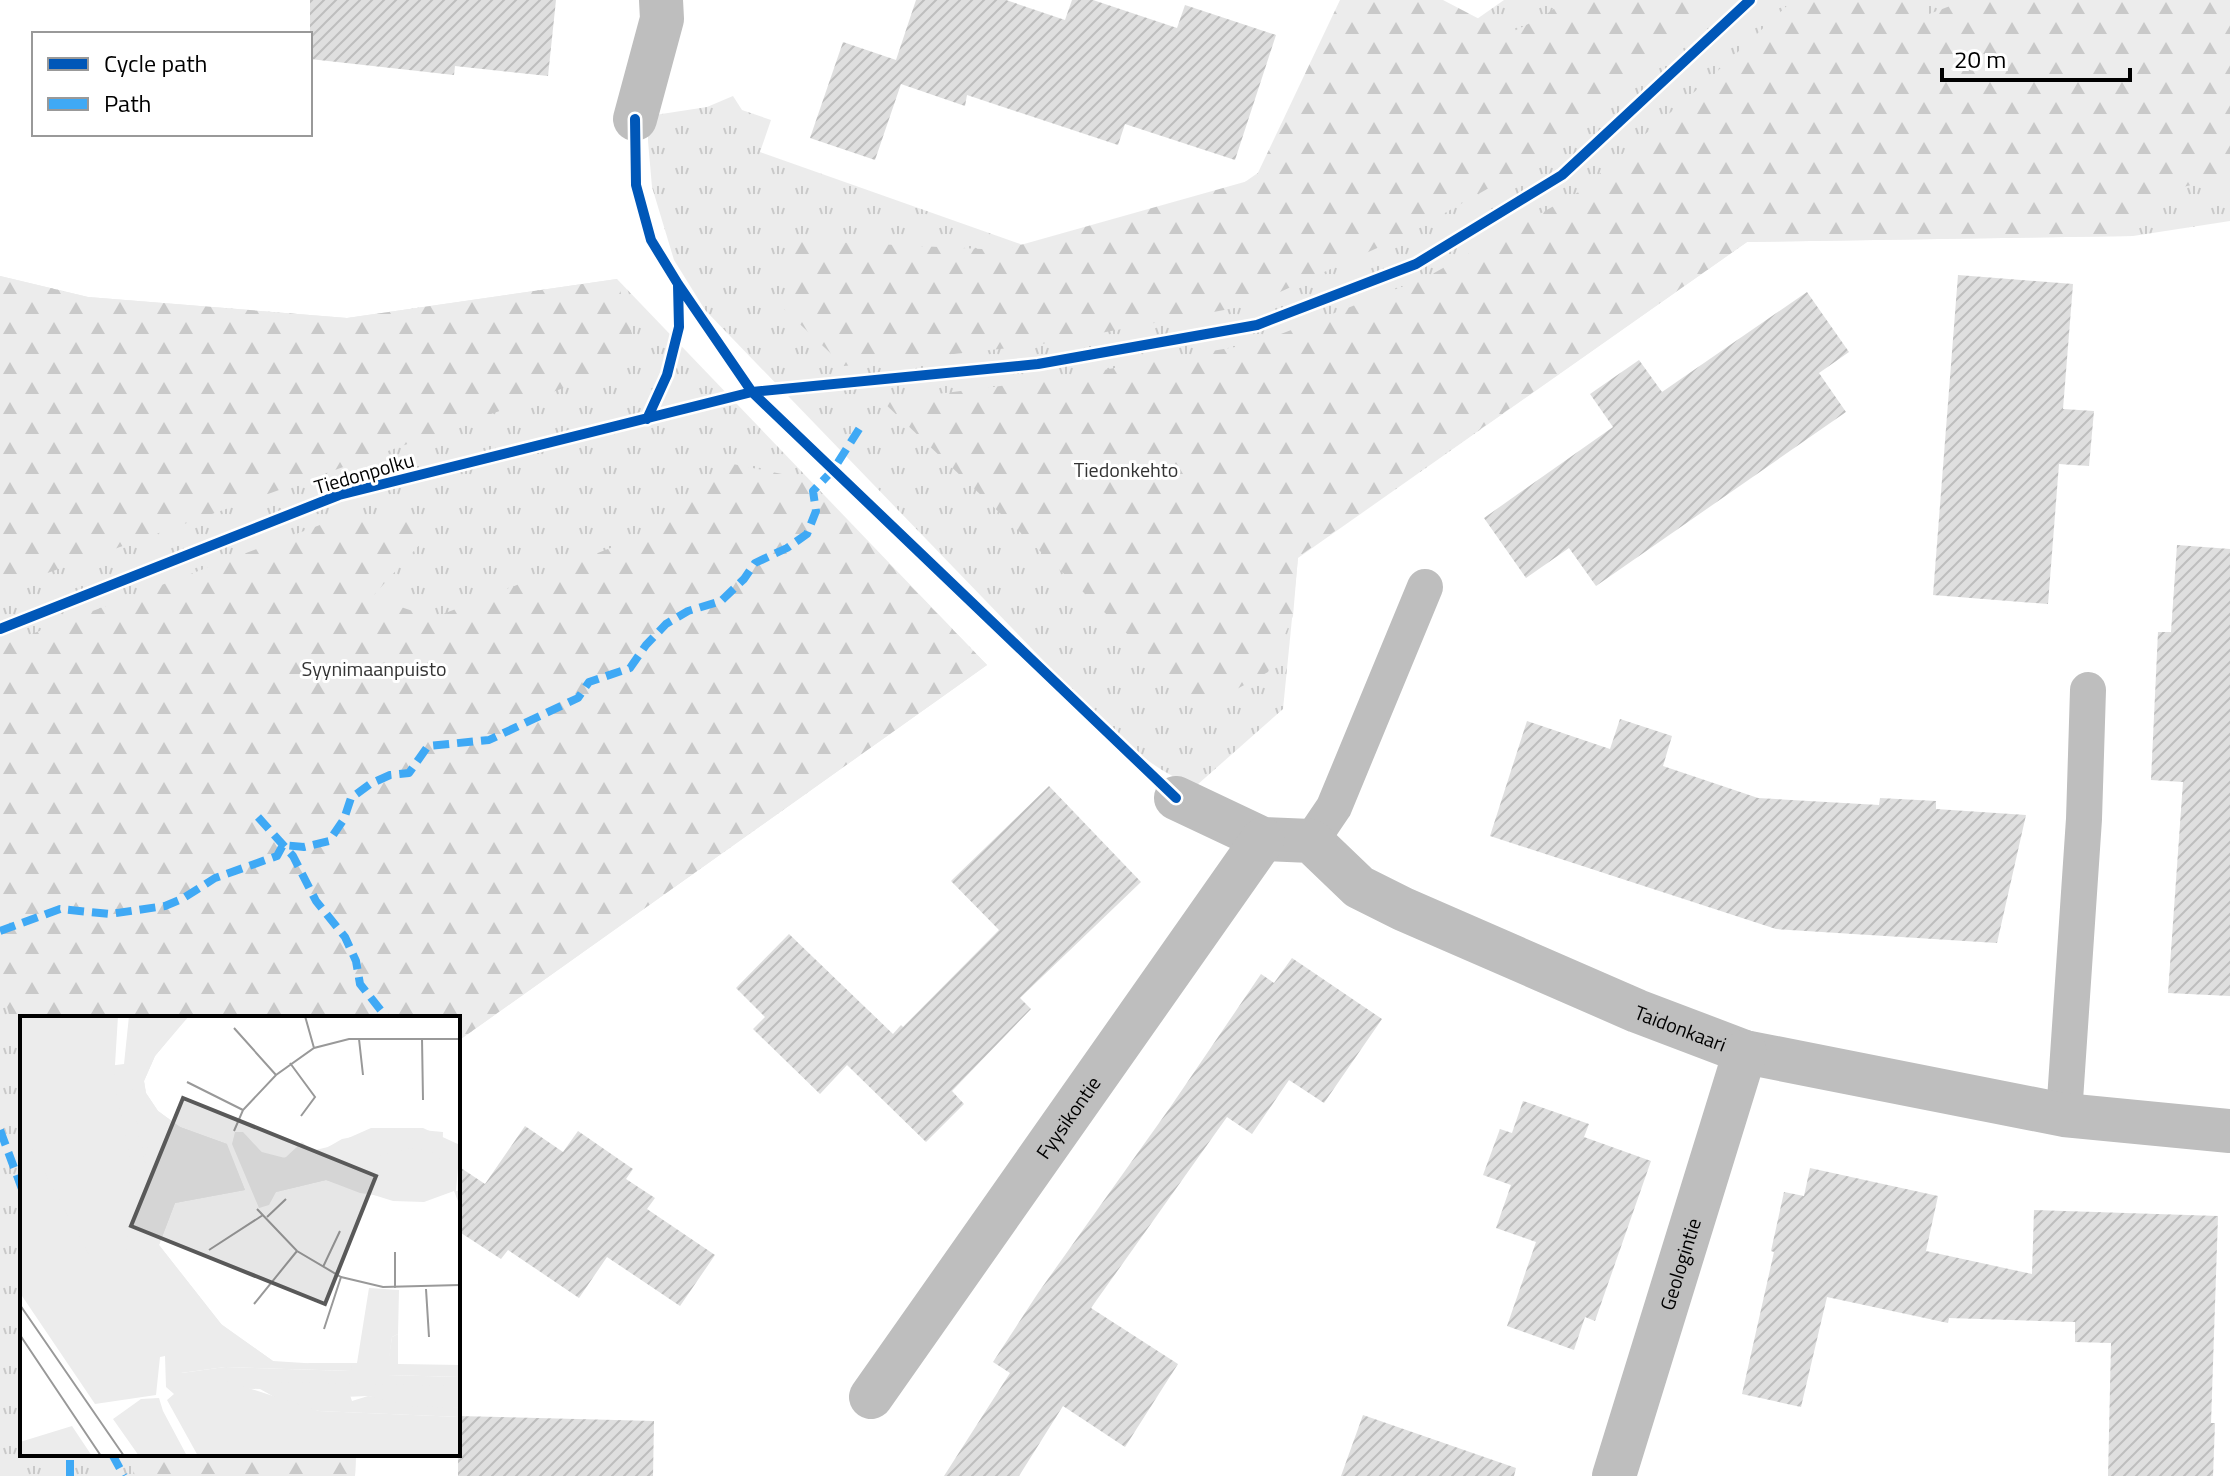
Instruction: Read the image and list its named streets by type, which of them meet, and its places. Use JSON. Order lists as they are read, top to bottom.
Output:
{
  "streets": {
    "street": ["Taidonkaari", "Fyysikontie", "Geologintie"],
    "cycle path": ["Tiedonpolku"]
  },
  "crossings": [
    ["Taidonkaari", "Geologintie"]
  ],
  "parks": ["Tiedonkehto", "Syynimaanpuisto"],
  "legend": ["Cycle path", "Path"],
  "scale_bar": "20 m"
}
